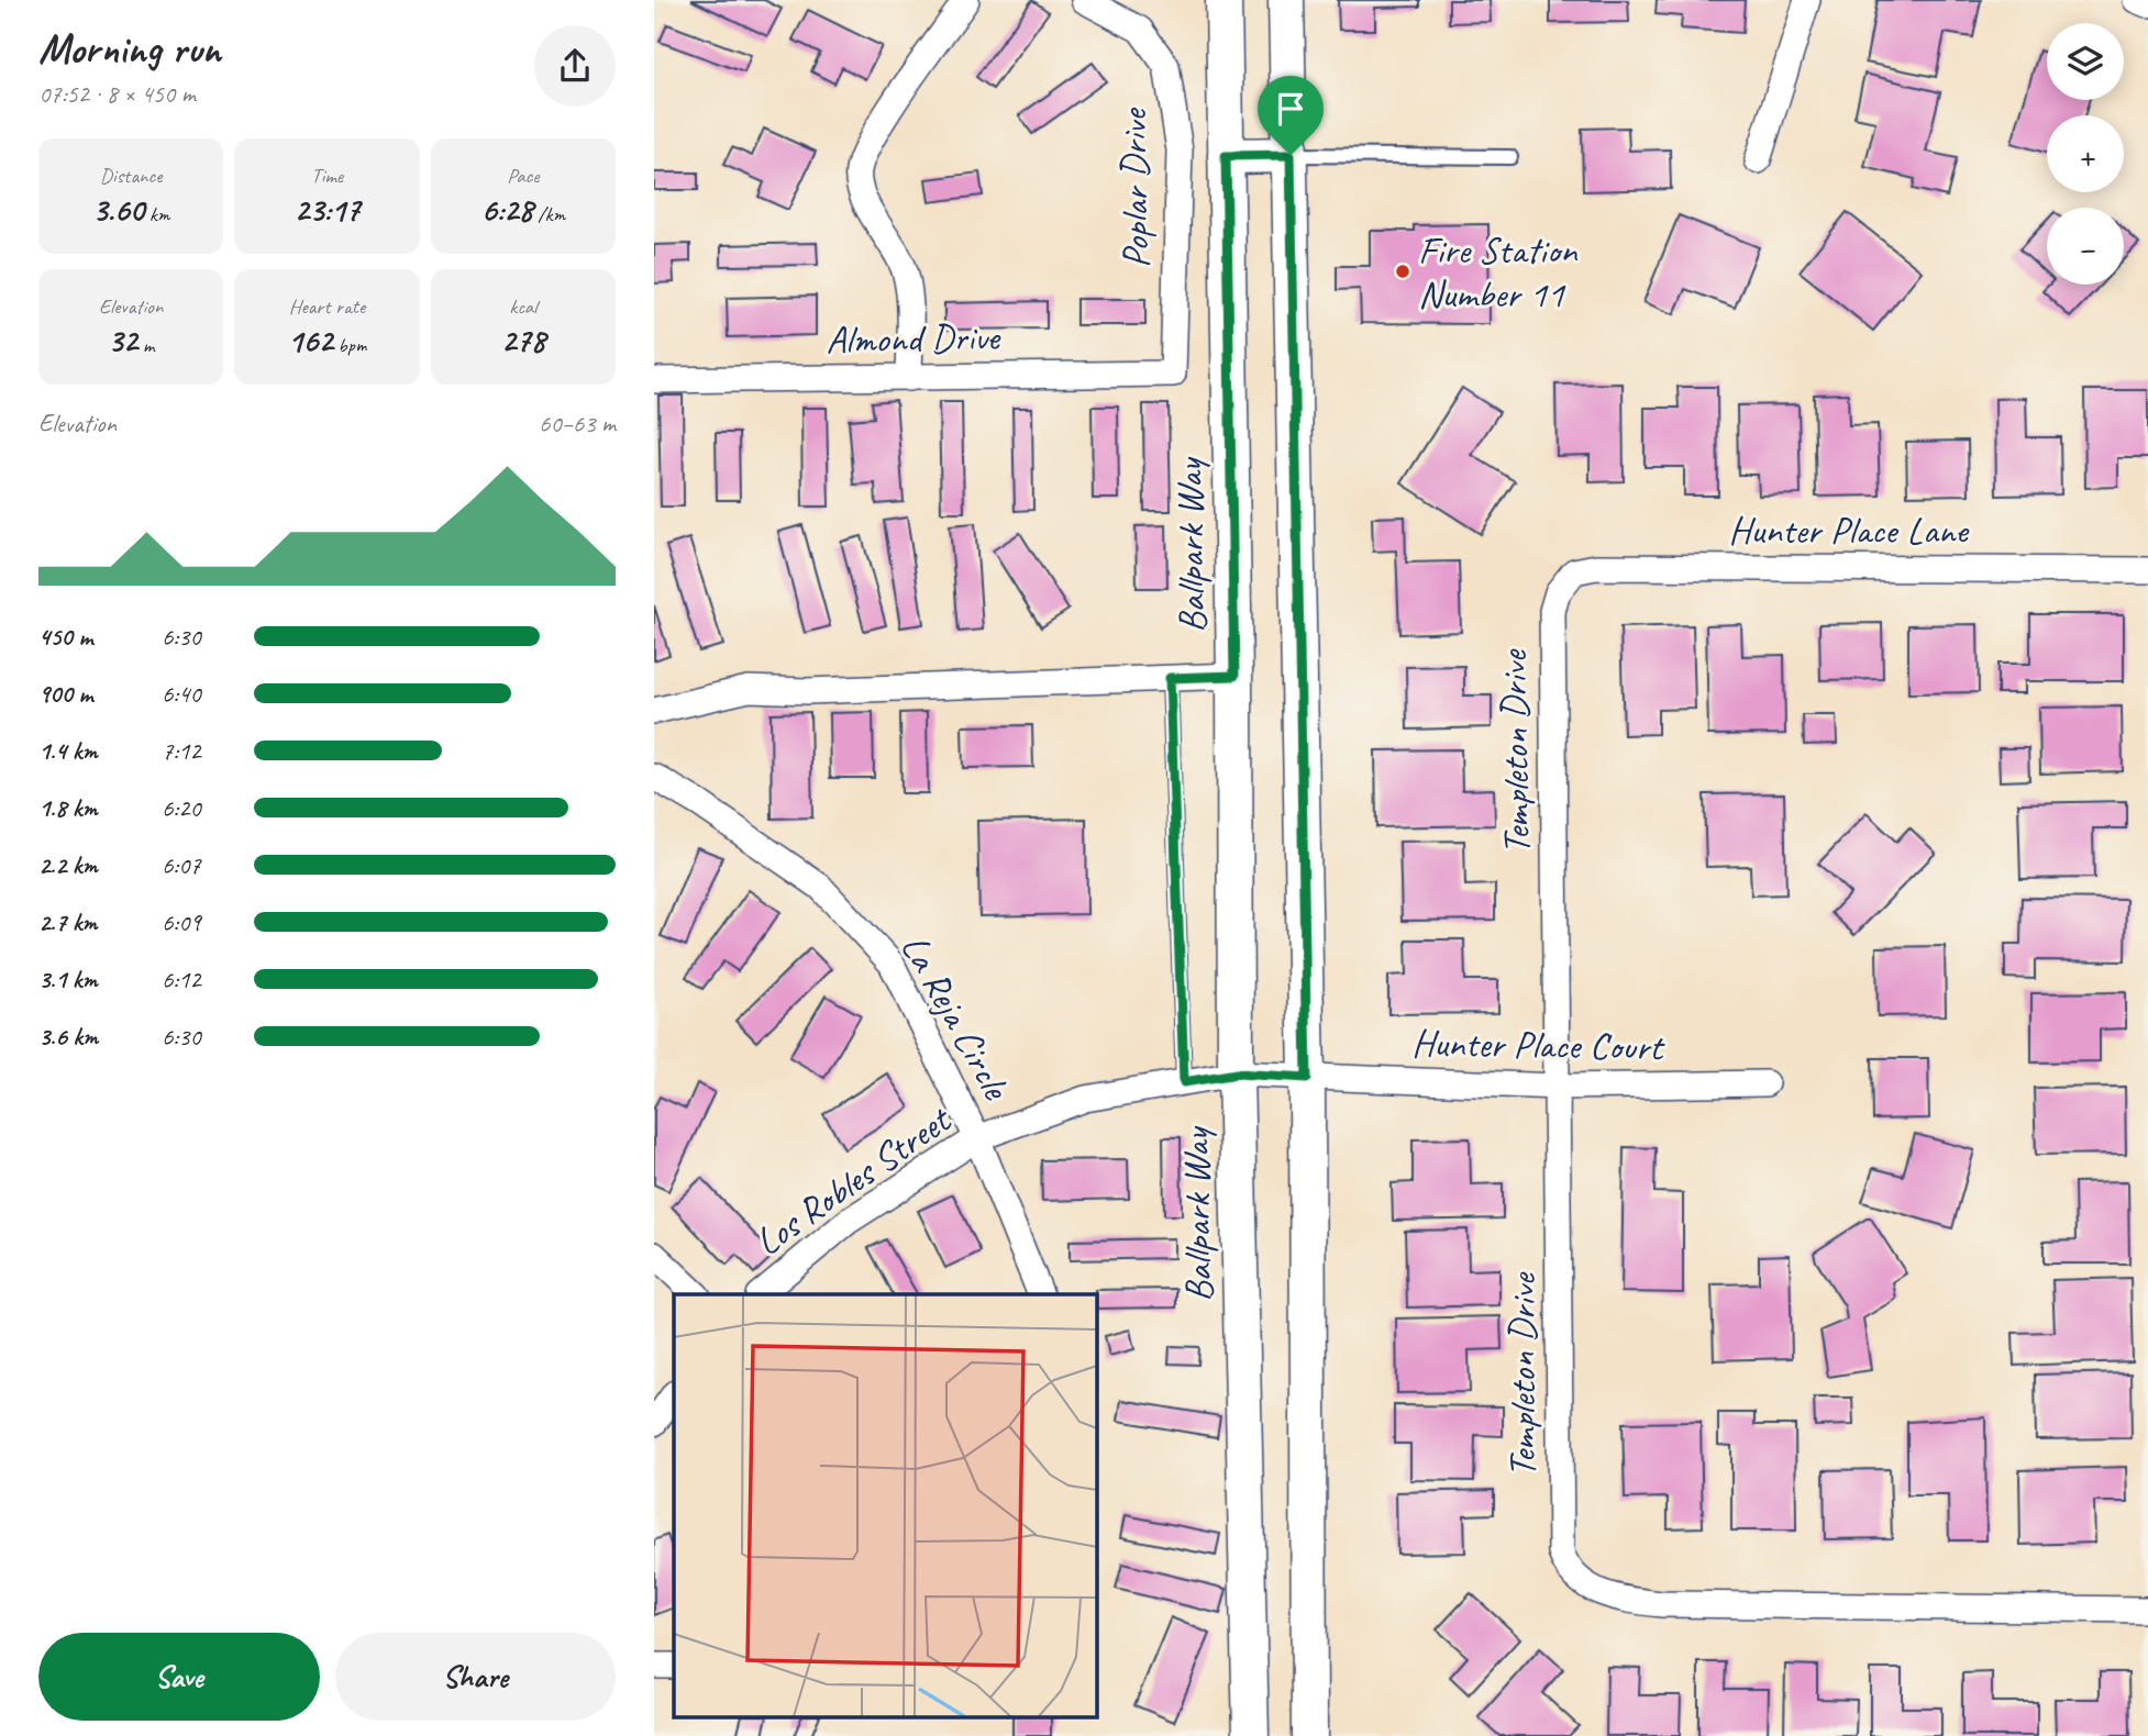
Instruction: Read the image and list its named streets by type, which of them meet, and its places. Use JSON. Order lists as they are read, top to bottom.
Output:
{
  "streets": {
    "main road": ["Ballpark Way"],
    "street": [
      "Poplar Drive",
      "Almond Drive",
      "Hunter Place Lane",
      "Templeton Drive",
      "La Reja Circle",
      "Hunter Place Court",
      "Los Robles Street"
    ]
  },
  "crossings": [
    ["Poplar Drive", "Almond Drive"],
    ["Hunter Place Lane", "Templeton Drive"],
    ["Ballpark Way", "Los Robles Street"],
    ["Templeton Drive", "Hunter Place Court"],
    ["La Reja Circle", "Los Robles Street"],
    ["Hunter Place Court", "Los Robles Street"]
  ],
  "places": ["Fire Station Number 11"],
  "page": {
    "heading": ["Morning run", "07:52 · 8 × 450 m"],
    "map_buttons": ["+", "−"],
    "stats": [
      ["Distance", "3.60 km"],
      ["Time", "23:17"],
      ["Pace", "6:28 /km"],
      ["Elevation", "32 m"],
      ["Heart rate", "162 bpm"],
      ["kcal", "278"]
    ],
    "chart": ["Elevation", "60–63 m"],
    "list": [
      {
        "name": "450 m",
        "note": "6:30"
      },
      {
        "name": "900 m",
        "note": "6:40"
      },
      {
        "name": "1.4 km",
        "note": "7:12"
      },
      {
        "name": "1.8 km",
        "note": "6:20"
      },
      {
        "name": "2.2 km",
        "note": "6:07"
      },
      {
        "name": "2.7 km",
        "note": "6:09"
      },
      {
        "name": "3.1 km",
        "note": "6:12"
      },
      {
        "name": "3.6 km",
        "note": "6:30"
      }
    ],
    "buttons": ["Save", "Share"]
  }
}
